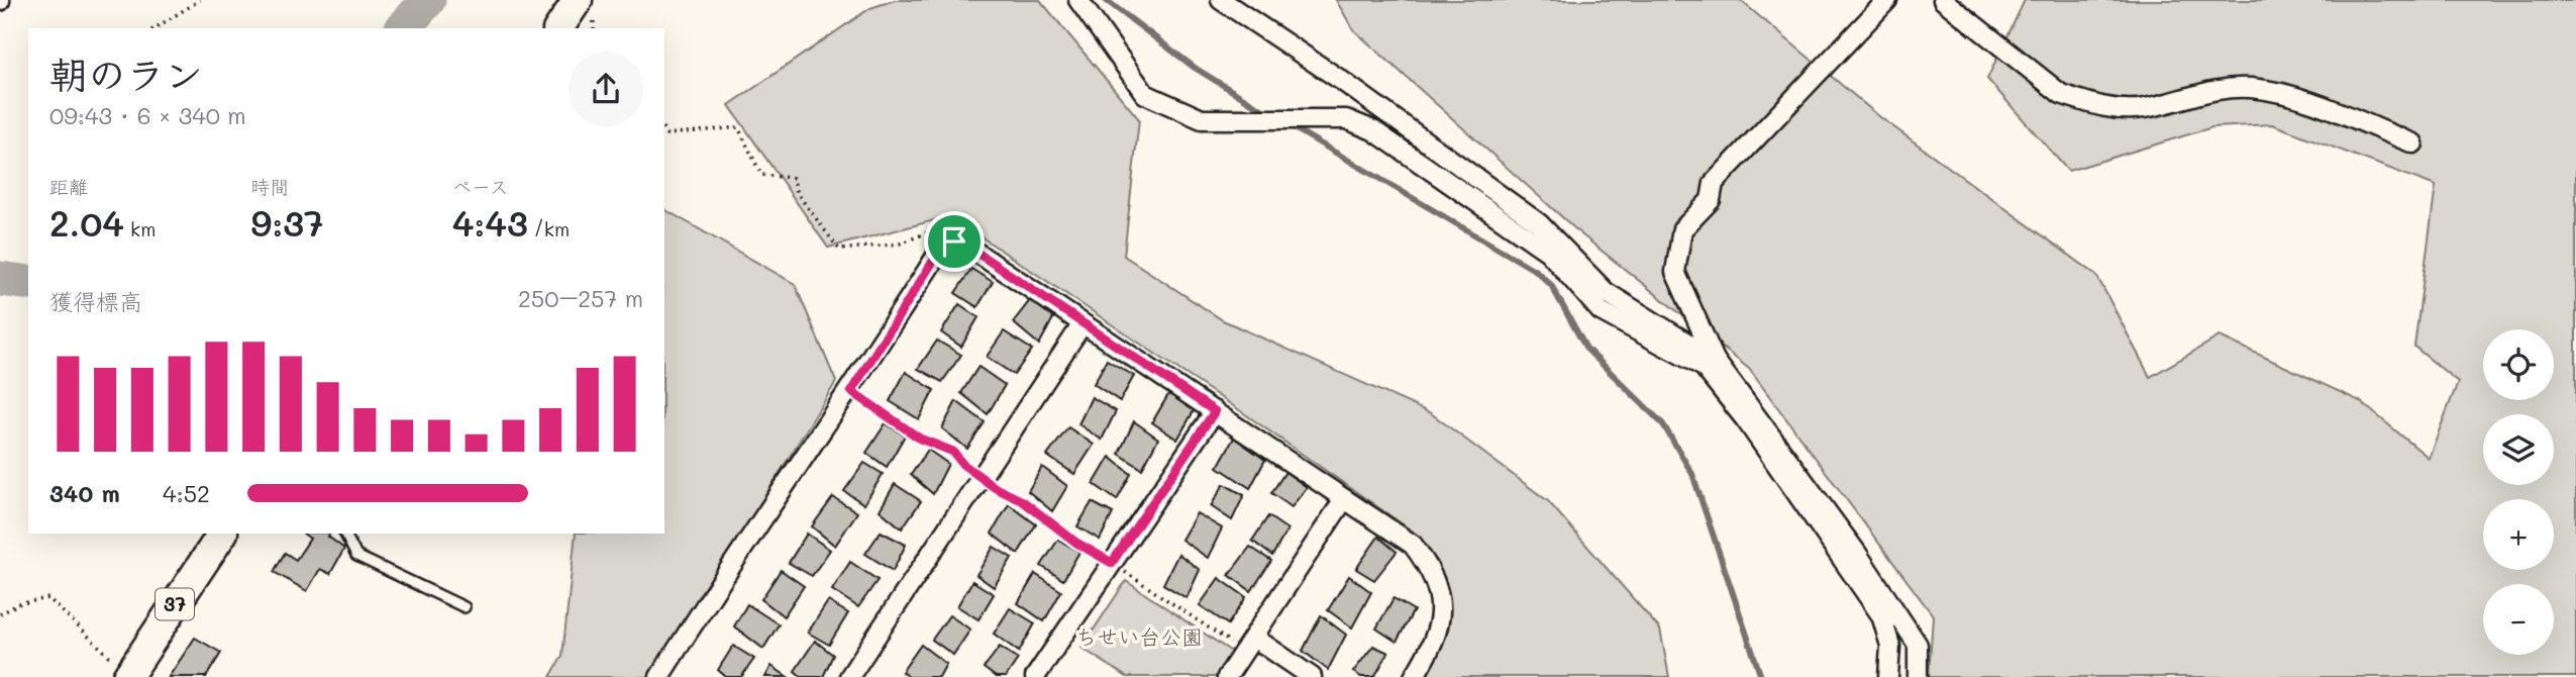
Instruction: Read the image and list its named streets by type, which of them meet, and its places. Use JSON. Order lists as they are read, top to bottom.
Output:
{
  "streets": {
    "main road": ["37"]
  },
  "parks": ["ちせい台公園"],
  "page": {
    "heading": ["朝のラン", "09:43 · 6 × 340 m"],
    "stats": [
      ["距離", "2.04 km"],
      ["時間", "9:37"],
      ["ペース", "4:43 /km"]
    ],
    "chart": ["獲得標高", "250–257 m"],
    "map_buttons": ["+", "−"],
    "list": [
      {
        "name": "340 m",
        "note": "4:52"
      }
    ]
  }
}
